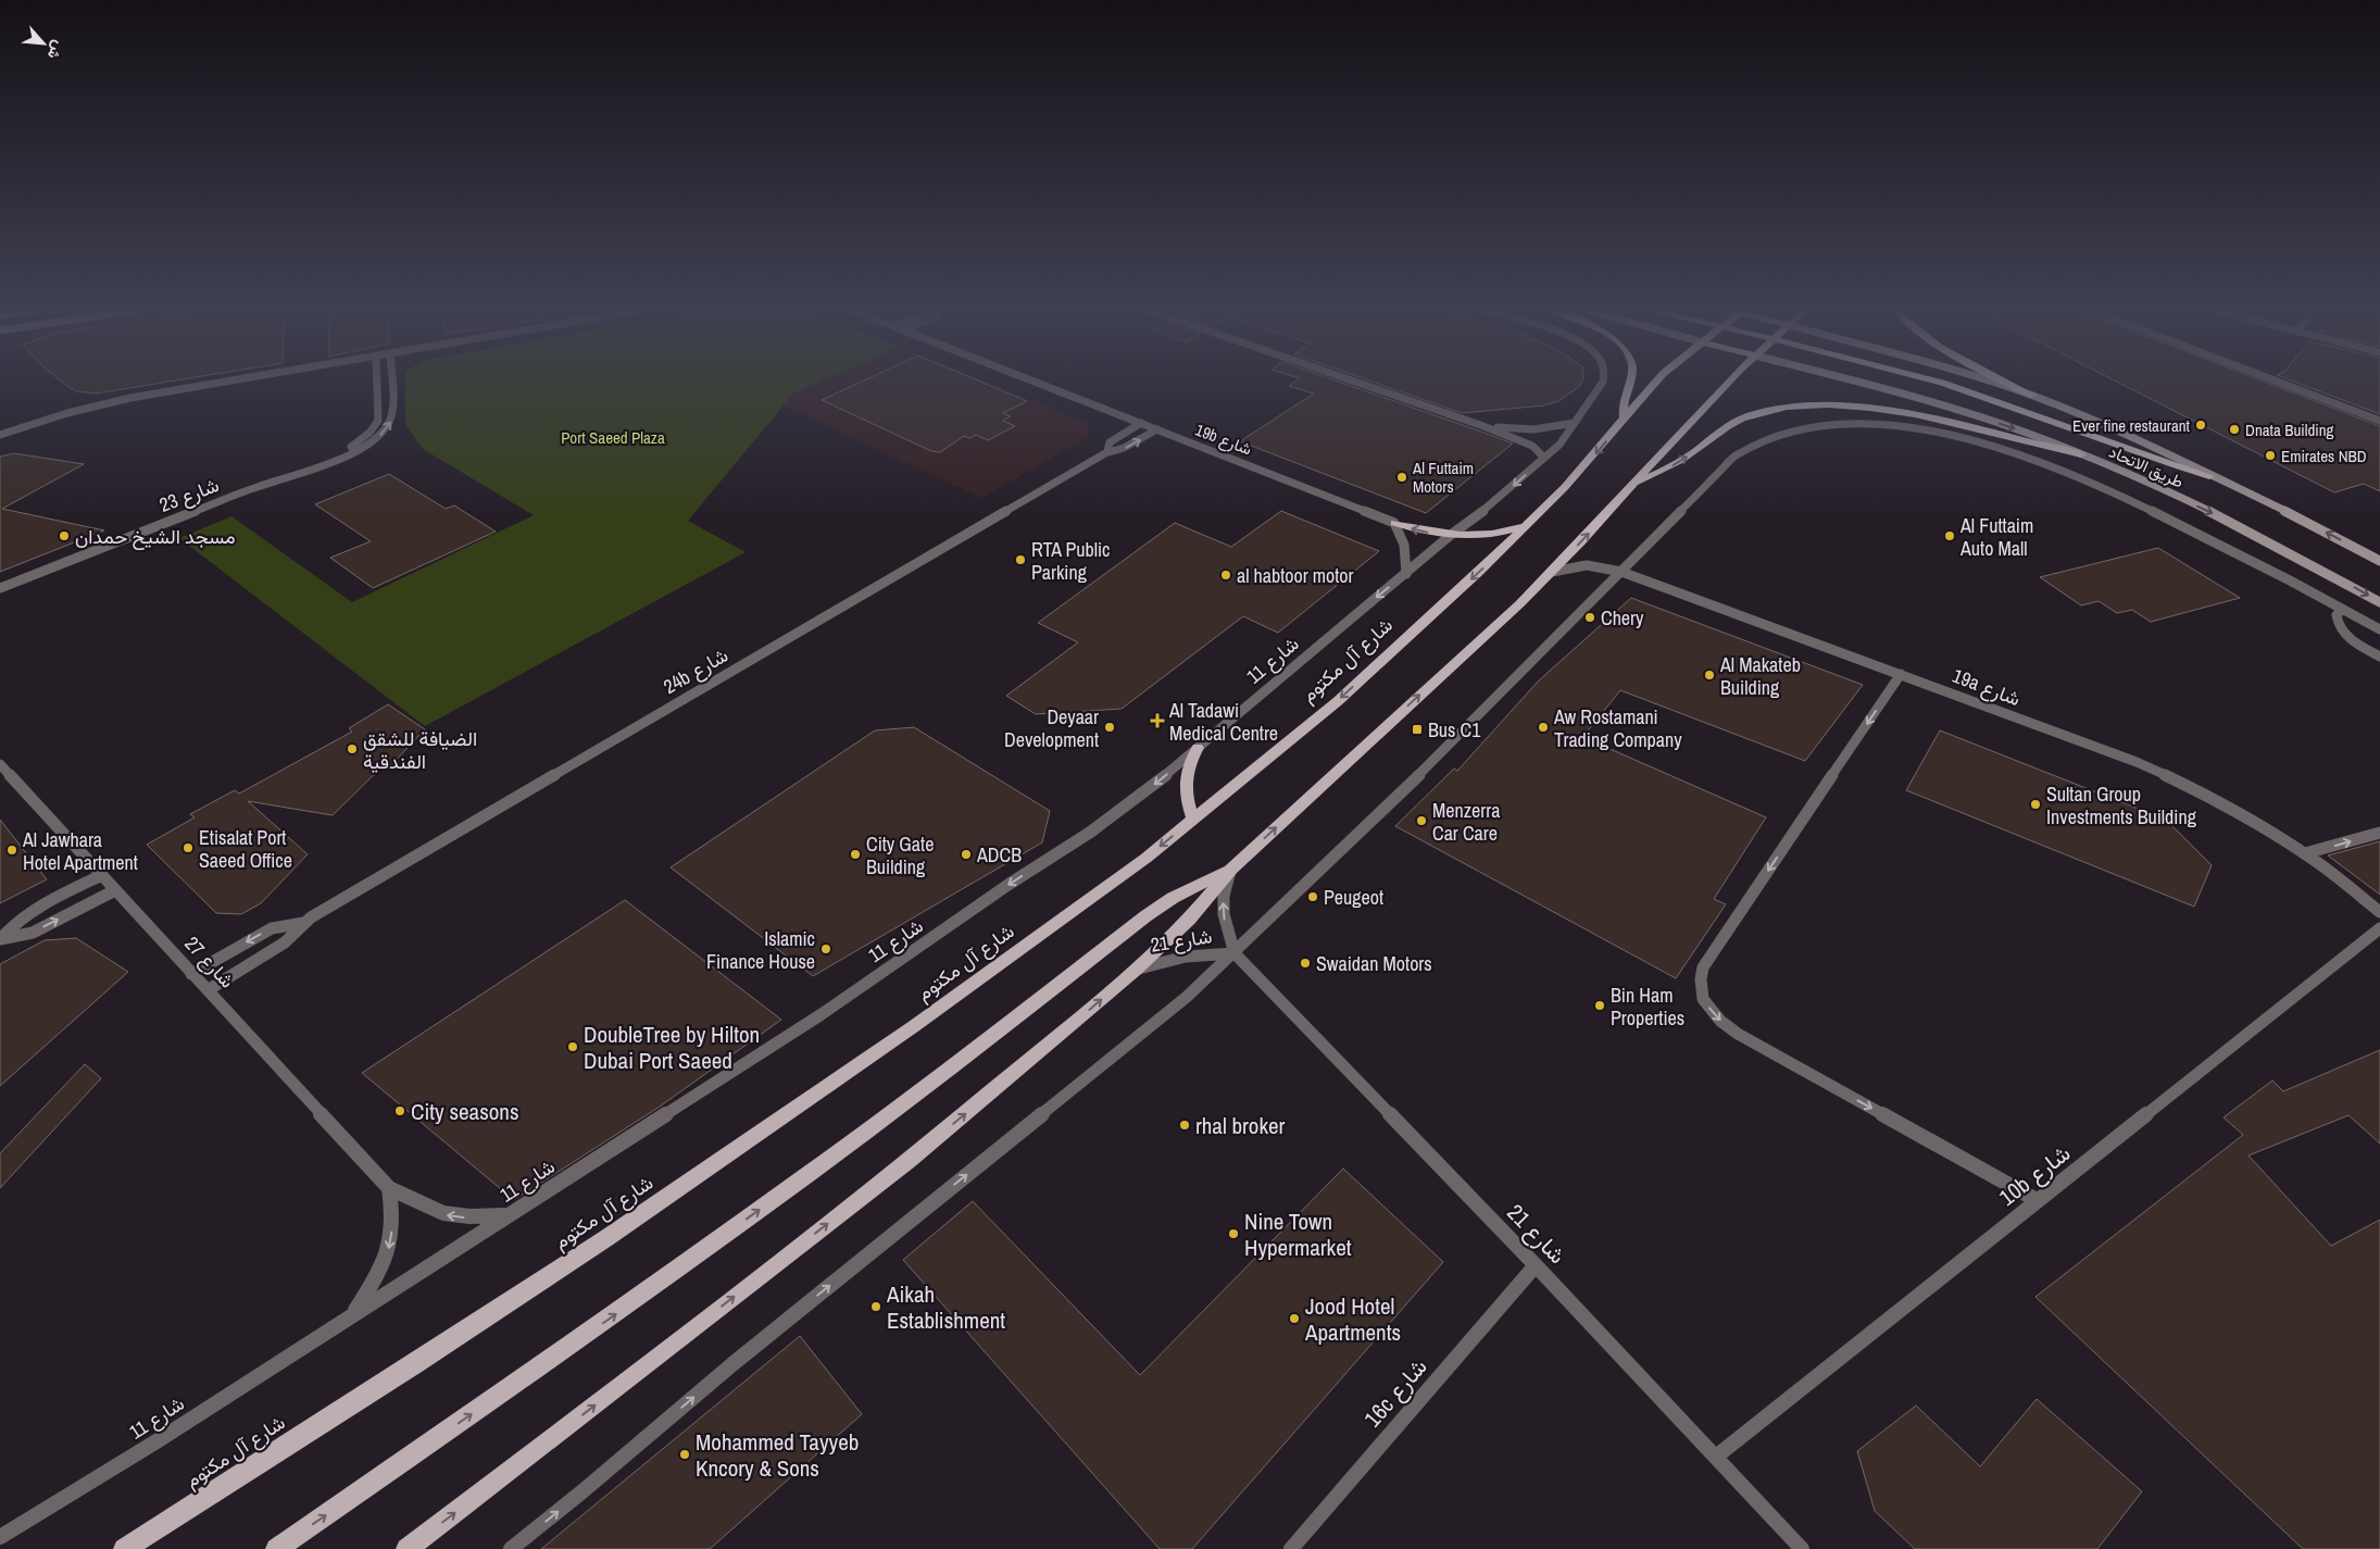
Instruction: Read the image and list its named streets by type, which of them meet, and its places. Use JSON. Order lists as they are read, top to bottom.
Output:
{
  "streets": {
    "main road": ["طريق الاتحاد", "شارع آل مكتوم"],
    "street": [
      "19b شارع",
      "شارع 23",
      "شارع 11",
      "24b شارع",
      "19a شارع",
      "شارع 21",
      "شارع 27",
      "10b شارع",
      "16c شارع"
    ]
  },
  "crossings": [
    ["19b شارع", "24b شارع"],
    ["شارع 11", "شارع 27"],
    ["24b شارع", "شارع 27"],
    ["شارع 21", "10b شارع"],
    ["شارع 21", "16c شارع"]
  ],
  "one_way": ["شارع 11"],
  "parks": ["Port Saeed Plaza"],
  "places": {
    "other": [
      "Ever fine restaurant",
      "Dnata Building",
      "Emirates NBD",
      "Al Futtaim Motors",
      "مسجد الشيخ حمدان",
      "Al Futtaim Auto Mall",
      "RTA Public Parking",
      "al habtoor motor",
      "Chery",
      "Al Makateb Building",
      "Deyaar Development",
      "Aw Rostamani Trading Company",
      "الضيافة للشقق الفندقية",
      "Sultan Group Investments Building",
      "Menzerra Car Care",
      "Etisalat Port Saeed Office",
      "Al Jawhara Hotel Apartment",
      "City Gate Building",
      "ADCB",
      "Peugeot",
      "Islamic Finance House",
      "Swaidan Motors",
      "Bin Ham Properties",
      "DoubleTree by Hilton Dubai Port Saeed",
      "City seasons",
      "rhal broker",
      "Nine Town Hypermarket",
      "Aikah Establishment",
      "Jood Hotel Apartments",
      "Mohammed Tayyeb Kncory & Sons"
    ],
    "health": ["Al Tadawi Medical Centre"],
    "transit": ["Bus C1"]
  },
  "north": "bottom right"
}
